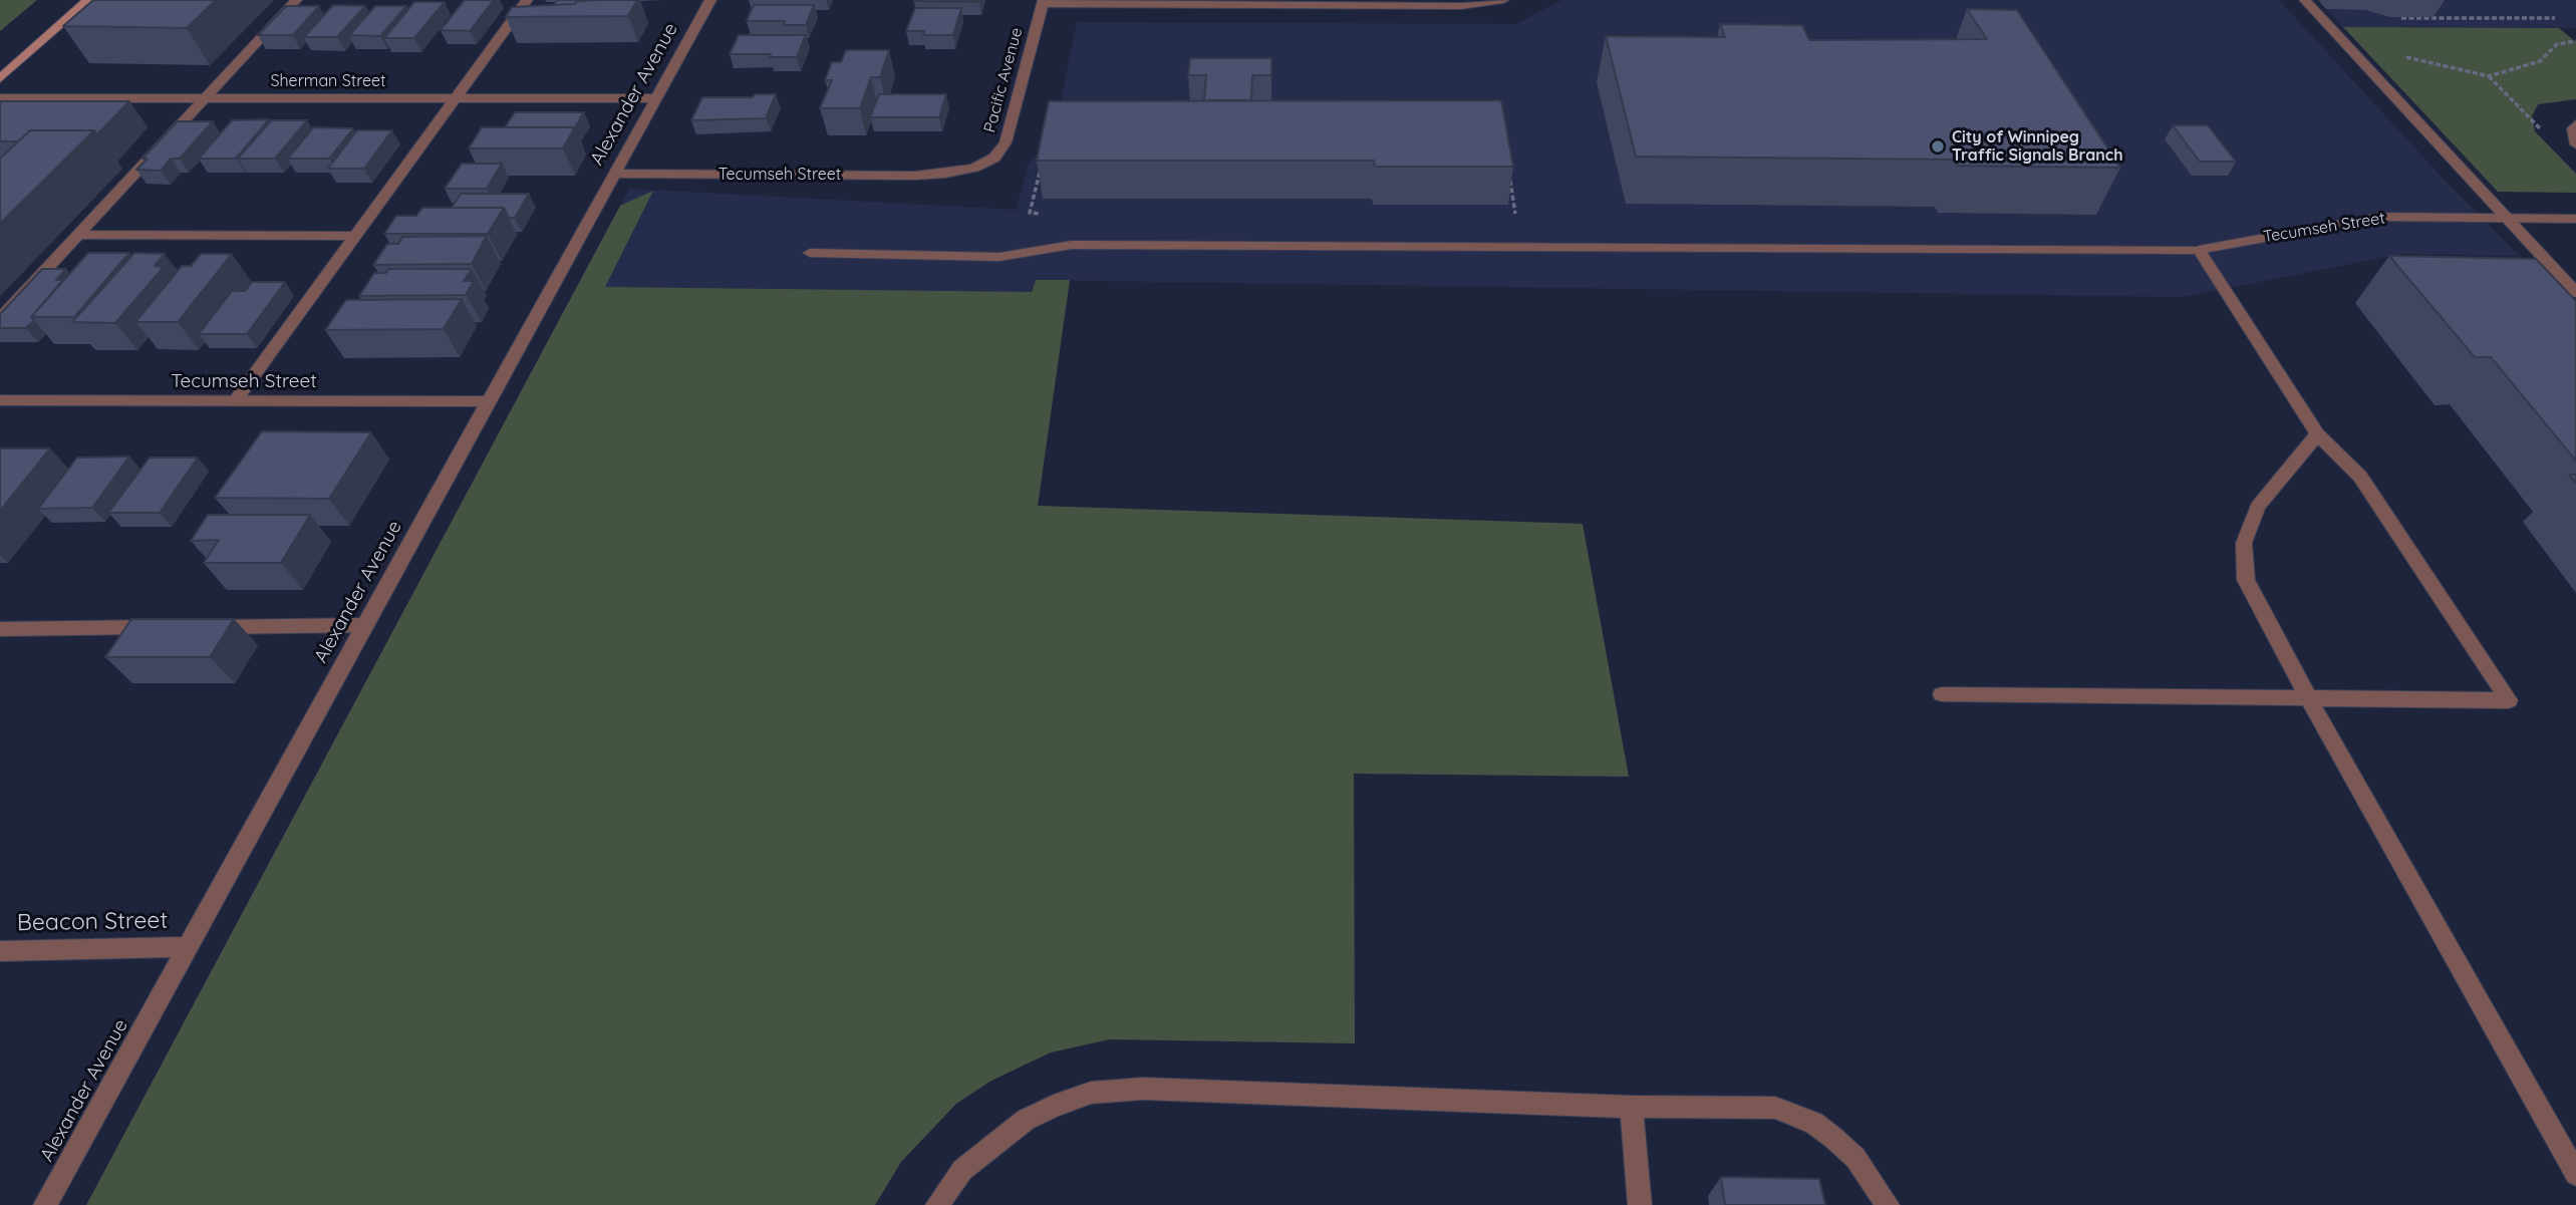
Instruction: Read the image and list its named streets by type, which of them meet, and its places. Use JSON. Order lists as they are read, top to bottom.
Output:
{
  "streets": {
    "street": [
      "Pacific Avenue",
      "Sherman Street",
      "Alexander Avenue",
      "Tecumseh Street",
      "Beacon Street"
    ]
  },
  "crossings": [
    ["Pacific Avenue", "Tecumseh Street"],
    ["Sherman Street", "Alexander Avenue"],
    ["Alexander Avenue", "Tecumseh Street"],
    ["Alexander Avenue", "Beacon Street"]
  ],
  "places": ["City of Winnipeg Traffic Signals Branch"]
}
